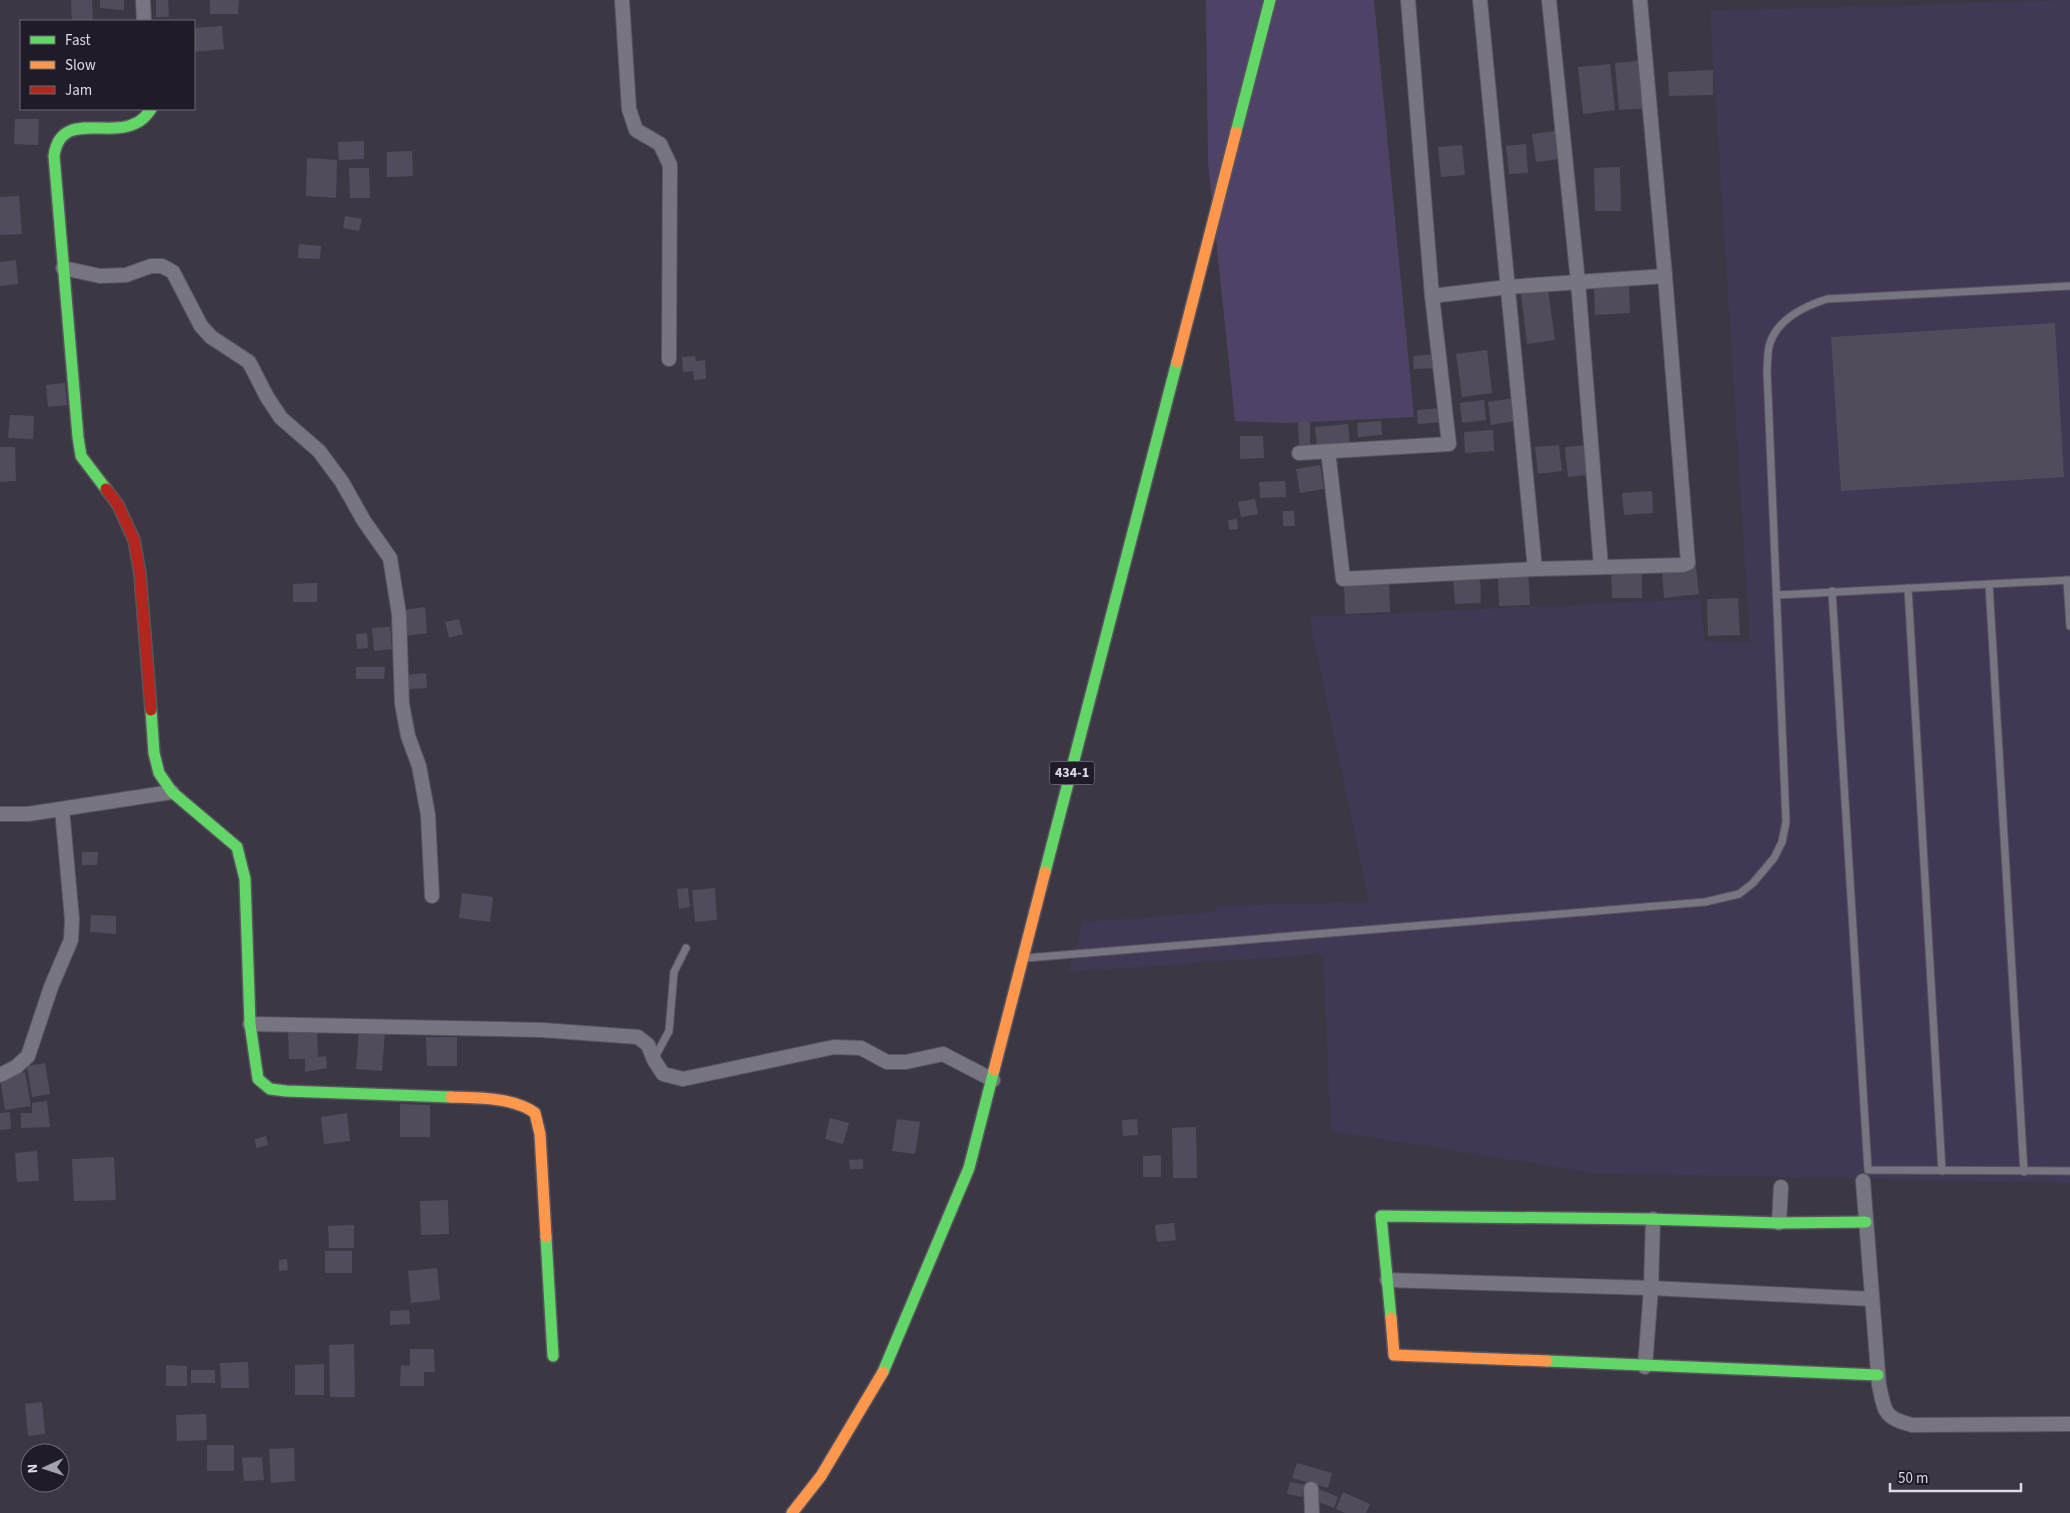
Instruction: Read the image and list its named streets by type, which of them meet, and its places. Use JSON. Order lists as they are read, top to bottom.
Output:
{
  "streets": {
    "street": ["434-1"]
  },
  "legend": ["Fast", "Slow", "Jam"],
  "scale_bar": "50 m",
  "north": "left"
}
